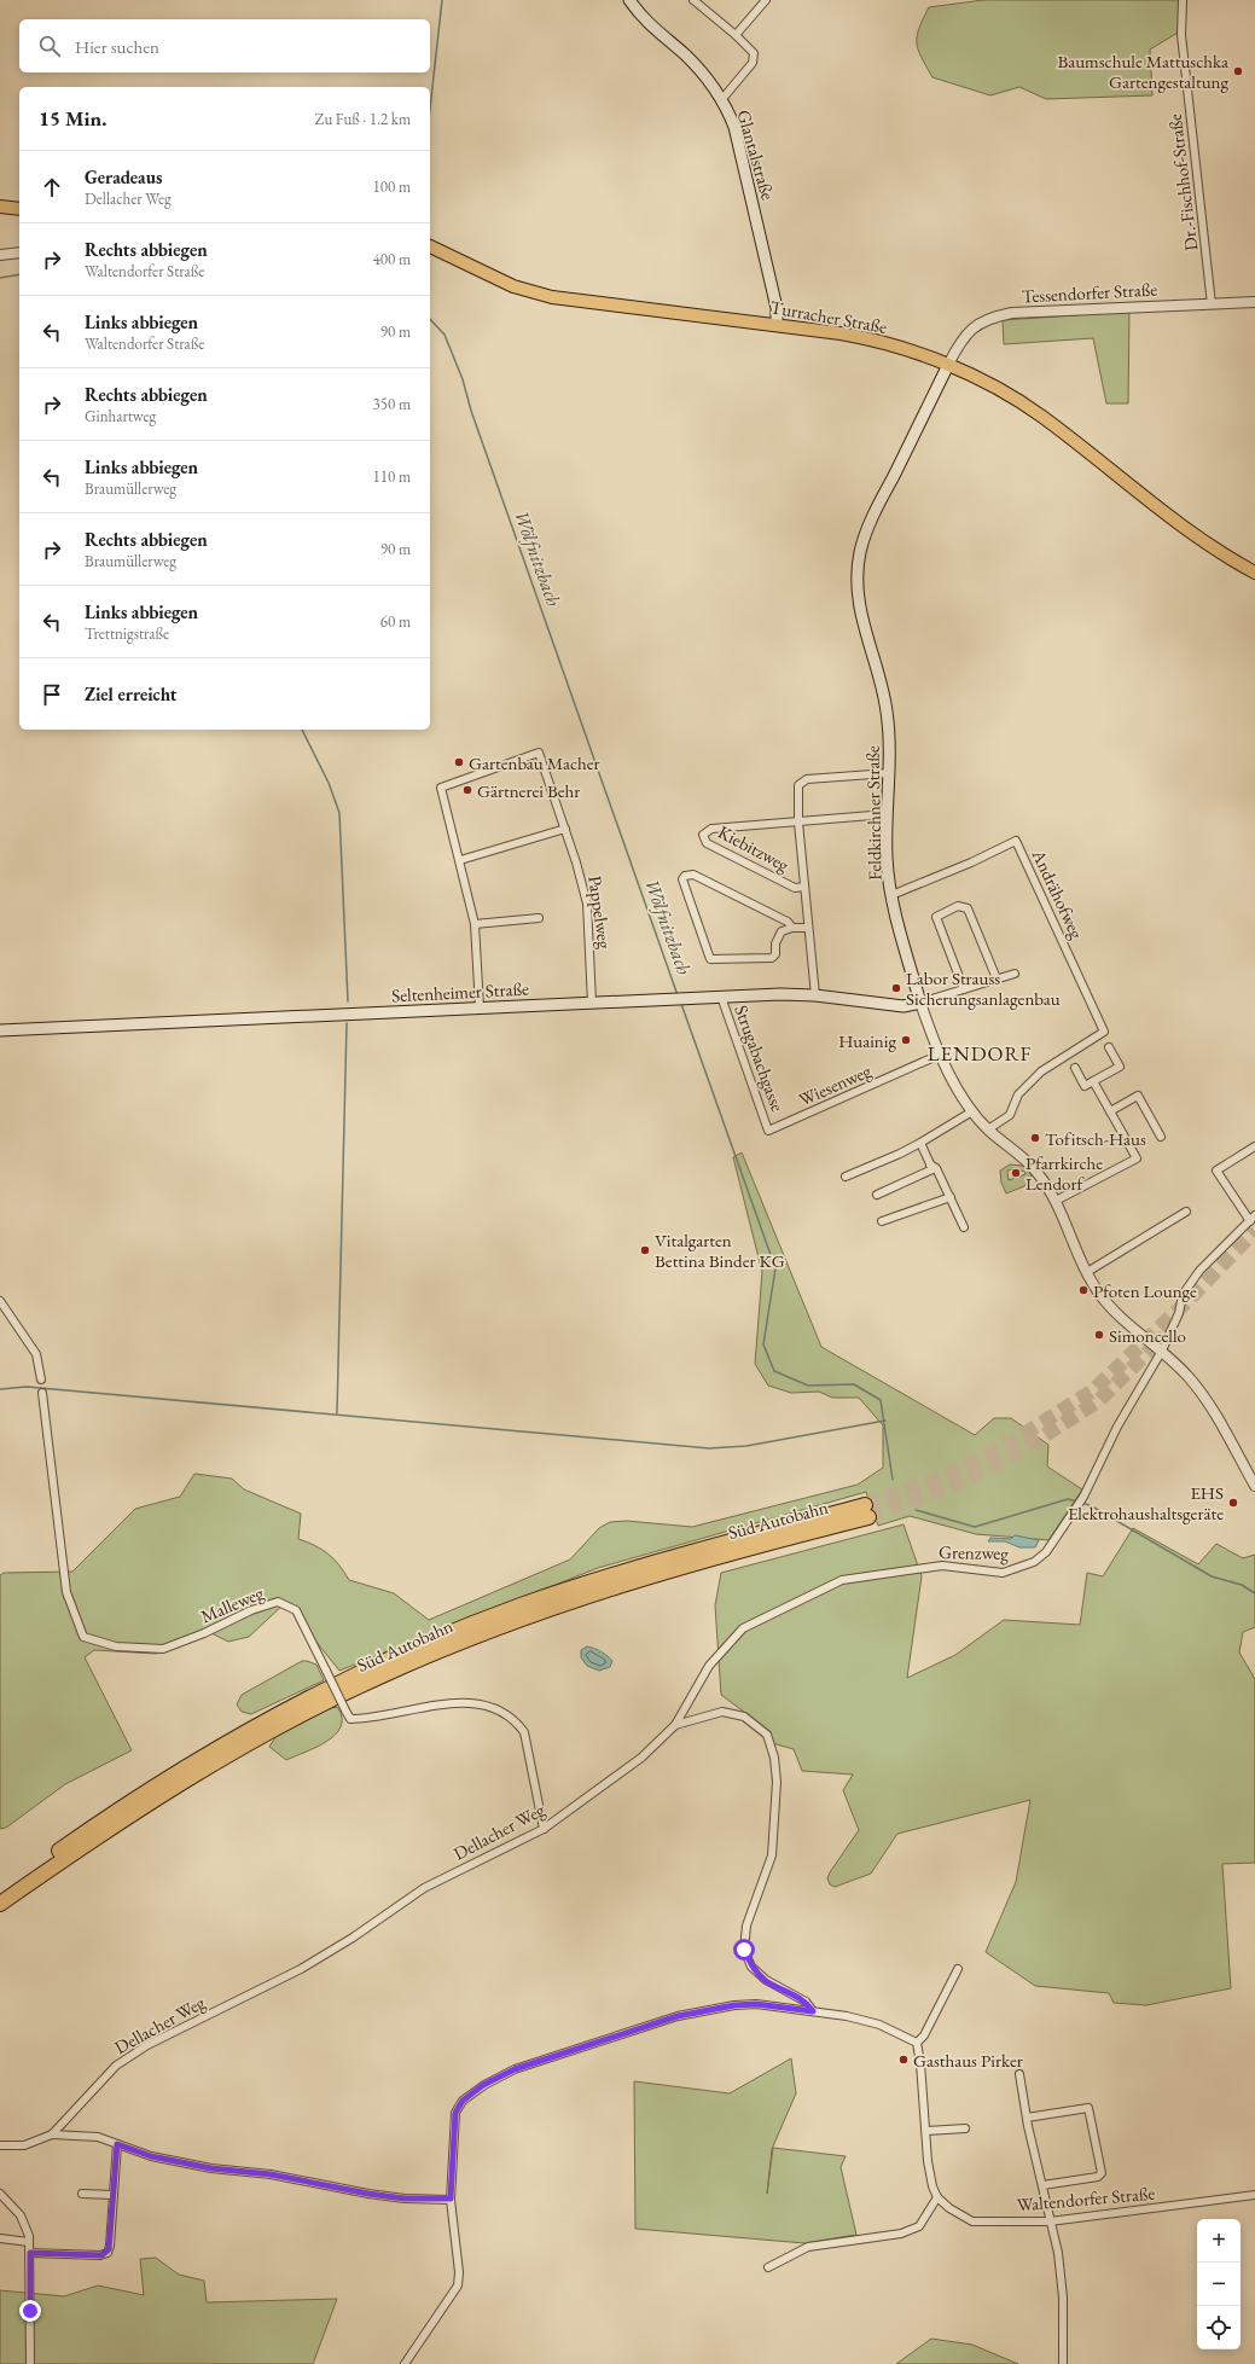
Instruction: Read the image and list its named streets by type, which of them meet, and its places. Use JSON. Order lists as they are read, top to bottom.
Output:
{
  "streets": {
    "highway": ["Süd Autobahn"],
    "main road": [
      "Glantalstraße",
      "Turracher Straße",
      "Feldkirchner Straße",
      "Seltenheimer Straße"
    ],
    "street": [
      "Dr.-Fischhof-Straße",
      "Tessendorfer Straße",
      "Kiebitzweg",
      "Andrähofweg",
      "Pappelweg",
      "Strugabachgasse",
      "Wiesenweg",
      "Grenzweg",
      "Malleweg",
      "Dellacher Weg",
      "Waltendorfer Straße"
    ]
  },
  "crossings": [
    ["Glantalstraße", "Turracher Straße"],
    ["Dr.-Fischhof-Straße", "Tessendorfer Straße"],
    ["Tessendorfer Straße", "Turracher Straße"],
    ["Tessendorfer Straße", "Feldkirchner Straße"],
    ["Turracher Straße", "Feldkirchner Straße"],
    ["Feldkirchner Straße", "Andrähofweg"],
    ["Feldkirchner Straße", "Seltenheimer Straße"],
    ["Feldkirchner Straße", "Wiesenweg"],
    ["Feldkirchner Straße", "Grenzweg"],
    ["Pappelweg", "Seltenheimer Straße"],
    ["Seltenheimer Straße", "Strugabachgasse"],
    ["Strugabachgasse", "Wiesenweg"],
    ["Grenzweg", "Dellacher Weg"],
    ["Malleweg", "Dellacher Weg"]
  ],
  "districts": ["LENDORF"],
  "water": ["Wölfnitzbach"],
  "places": [
    "Baumschule Mattuschka Gartengestaltung",
    "Gartenbau Macher",
    "Gärtnerei Behr",
    "Labor Strauss Sicherungsanlagenbau",
    "Huainig",
    "Tofitsch-Haus",
    "Pfarrkirche Lendorf",
    "Vitalgarten Bettina Binder KG",
    "Pfoten Lounge",
    "Simoncello",
    "EHS Elektrohaushaltsgeräte",
    "Gasthaus Pirker"
  ],
  "page": {
    "search": "Hier suchen",
    "heading": ["15 Min.", "Zu Fuß · 1.2 km"],
    "list": [
      ["Geradeaus", "Dellacher Weg", "100 m"],
      ["Rechts abbiegen", "Waltendorfer Straße", "400 m"],
      ["Links abbiegen", "Waltendorfer Straße", "90 m"],
      ["Rechts abbiegen", "Ginhartweg", "350 m"],
      ["Links abbiegen", "Braumüllerweg", "110 m"],
      ["Rechts abbiegen", "Braumüllerweg", "90 m"],
      ["Links abbiegen", "Trettnigstraße", "60 m"],
      "Ziel erreicht"
    ],
    "map_buttons": ["+", "−"]
  }
}
